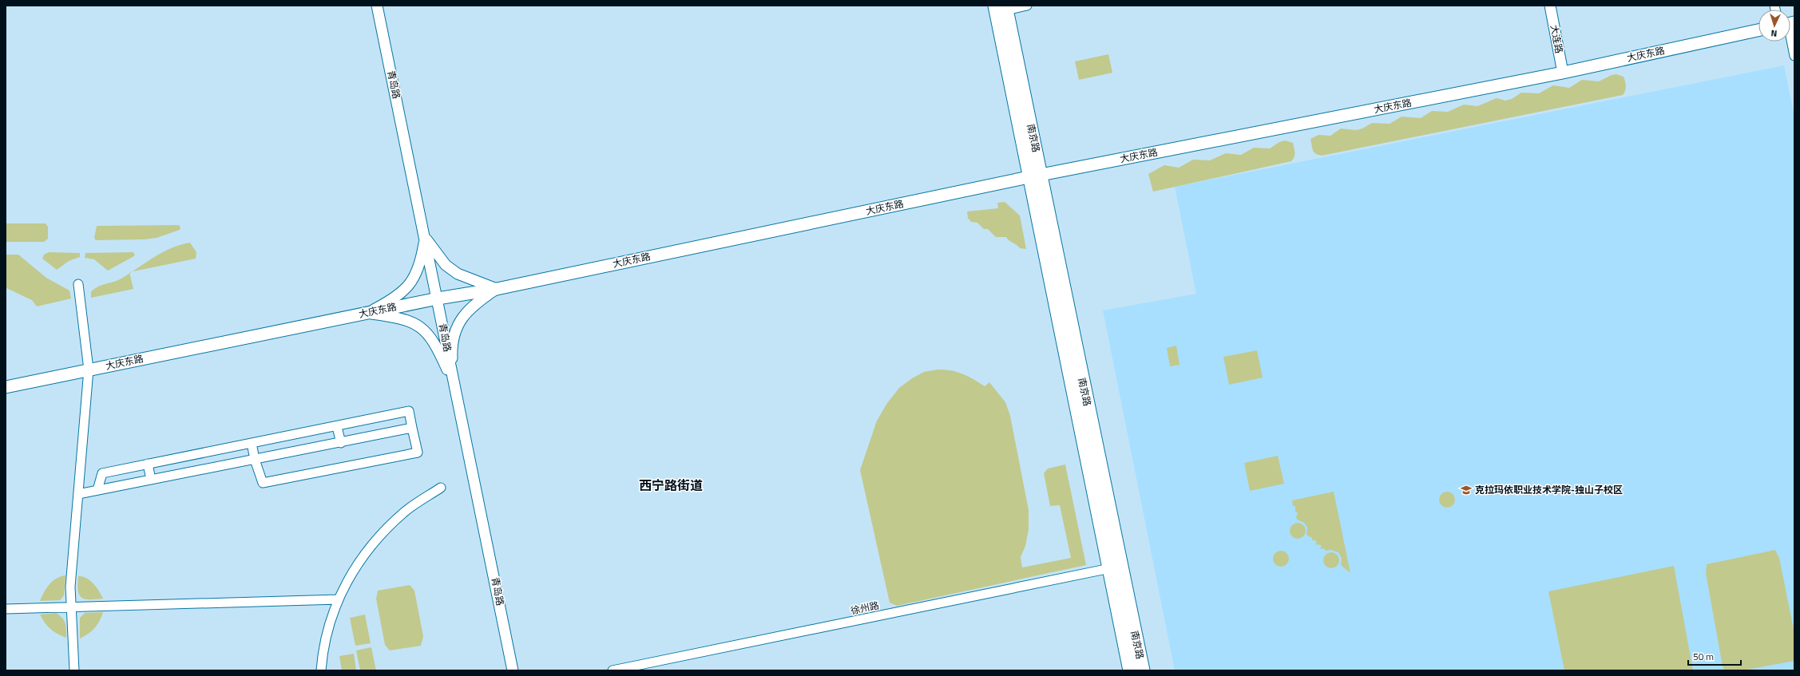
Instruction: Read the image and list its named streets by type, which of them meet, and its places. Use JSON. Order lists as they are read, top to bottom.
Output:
{
  "streets": {
    "main road": ["大庆东路", "南京路"],
    "street": ["大连路", "青岛路", "徐州路"]
  },
  "crossings": [
    ["大连路", "大庆东路"],
    ["大庆东路", "青岛路"],
    ["大庆东路", "南京路"],
    ["南京路", "徐州路"]
  ],
  "districts": ["西宁路街道"],
  "places": {
    "school or university": ["克拉玛依职业技术学院-独山子校区"]
  },
  "scale_bar": "50 m",
  "north": "bottom"
}
